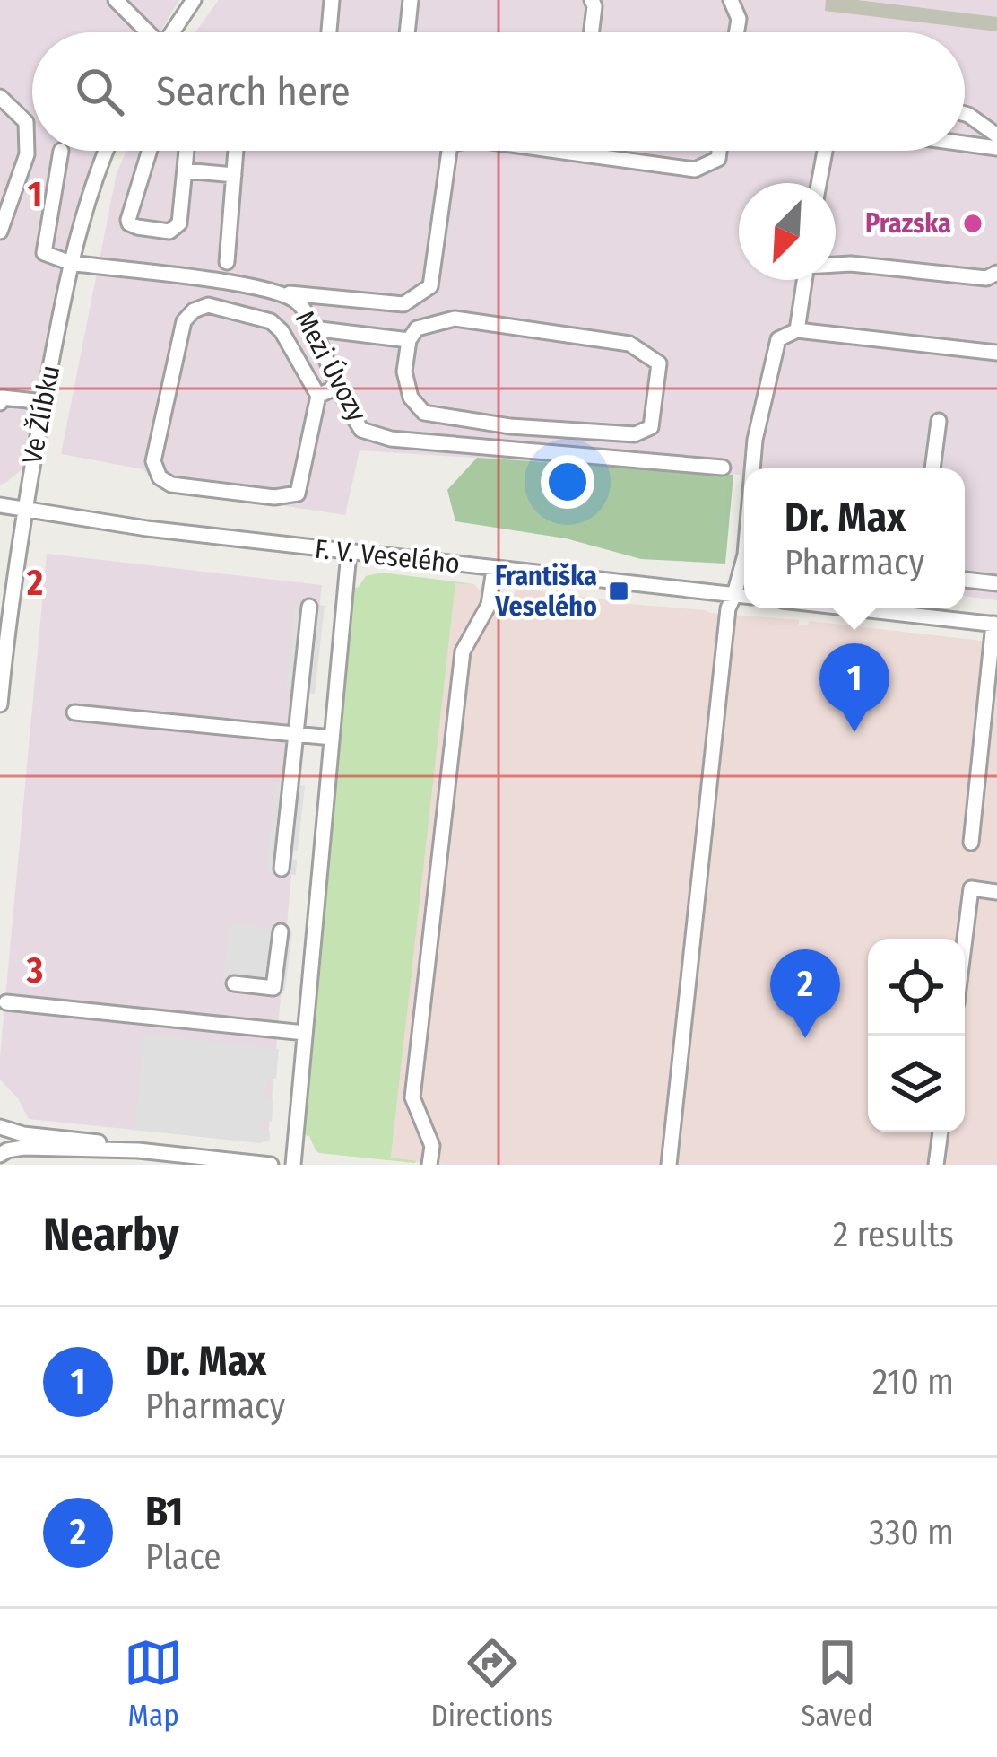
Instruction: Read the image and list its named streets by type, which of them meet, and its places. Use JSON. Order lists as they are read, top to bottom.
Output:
{
  "streets": {
    "street": ["Mezi Úvozy", "Ve Žlíbku", "F. V. Veselého"]
  },
  "crossings": [
    ["Mezi Úvozy", "Ve Žlíbku"],
    ["Ve Žlíbku", "F. V. Veselého"]
  ],
  "places": {
    "other": ["Prazska"],
    "transit": ["Františka Veselého"]
  },
  "north": "bottom left",
  "page": {
    "search": "Search here",
    "popup": ["Dr. Max", "Pharmacy"],
    "pins": ["1", "2"],
    "heading": ["Nearby", "2 results"],
    "list": [
      {
        "mark": "1",
        "name": "Dr. Max",
        "note": "Pharmacy",
        "value": "210 m"
      },
      {
        "mark": "2",
        "name": "B1",
        "note": "Place",
        "value": "330 m"
      }
    ],
    "nav": ["Map", "Directions", "Saved"]
  },
  "grid": {
    "rows": ["1", "2", "3"]
  }
}
